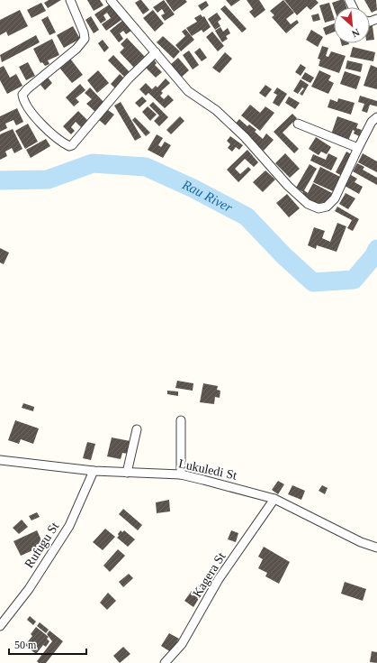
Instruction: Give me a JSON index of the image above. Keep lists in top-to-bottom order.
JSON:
{
  "streets": {
    "street": ["Lukuledi St", "Rufugu St", "Kagera St"]
  },
  "crossings": [
    ["Lukuledi St", "Rufugu St"],
    ["Lukuledi St", "Kagera St"]
  ],
  "water": ["Rau River"],
  "scale_bar": "50 m",
  "north": "bottom right"
}
